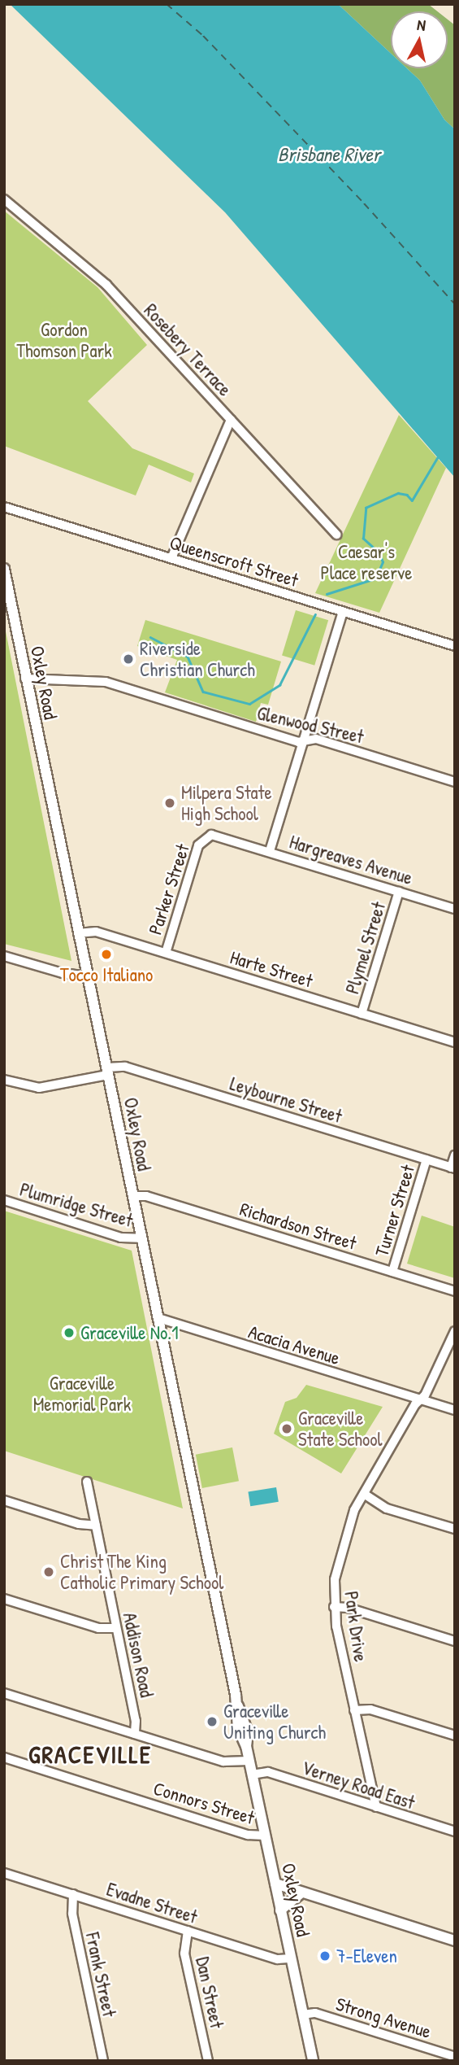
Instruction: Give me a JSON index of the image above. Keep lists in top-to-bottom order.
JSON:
{
  "streets": {
    "main road": ["Oxley Road"],
    "street": [
      "Rosebery Terrace",
      "Queenscroft Street",
      "Glenwood Street",
      "Hargreaves Avenue",
      "Parker Street",
      "Plymel Street",
      "Harte Street",
      "Leybourne Street",
      "Plumridge Street",
      "Turner Street",
      "Richardson Street",
      "Acacia Avenue",
      "Park Drive",
      "Addison Road",
      "Verney Road East",
      "Connors Street",
      "Evadne Street",
      "Frank Street",
      "Dan Street",
      "Strong Avenue"
    ]
  },
  "crossings": [
    ["Oxley Road", "Glenwood Street"],
    ["Oxley Road", "Harte Street"],
    ["Oxley Road", "Leybourne Street"],
    ["Oxley Road", "Plumridge Street"],
    ["Oxley Road", "Richardson Street"],
    ["Oxley Road", "Acacia Avenue"],
    ["Oxley Road", "Verney Road East"],
    ["Oxley Road", "Connors Street"],
    ["Oxley Road", "Evadne Street"],
    ["Oxley Road", "Strong Avenue"],
    ["Hargreaves Avenue", "Parker Street"],
    ["Hargreaves Avenue", "Plymel Street"],
    ["Parker Street", "Harte Street"],
    ["Plymel Street", "Harte Street"],
    ["Leybourne Street", "Turner Street"],
    ["Turner Street", "Richardson Street"],
    ["Acacia Avenue", "Park Drive"],
    ["Park Drive", "Verney Road East"],
    ["Evadne Street", "Frank Street"],
    ["Evadne Street", "Dan Street"]
  ],
  "districts": ["GRACEVILLE"],
  "water": ["Brisbane River"],
  "parks": ["Gordon Thomson Park", "Caesar's Place reserve", "Graceville Memorial Park"],
  "places": [
    "Riverside Christian Church",
    "Milpera State High School",
    "Tocco Italiano",
    "Graceville No.1",
    "Graceville State School",
    "Christ The King Catholic Primary School",
    "Graceville Uniting Church",
    "7-Eleven"
  ],
  "north": "top"
}
